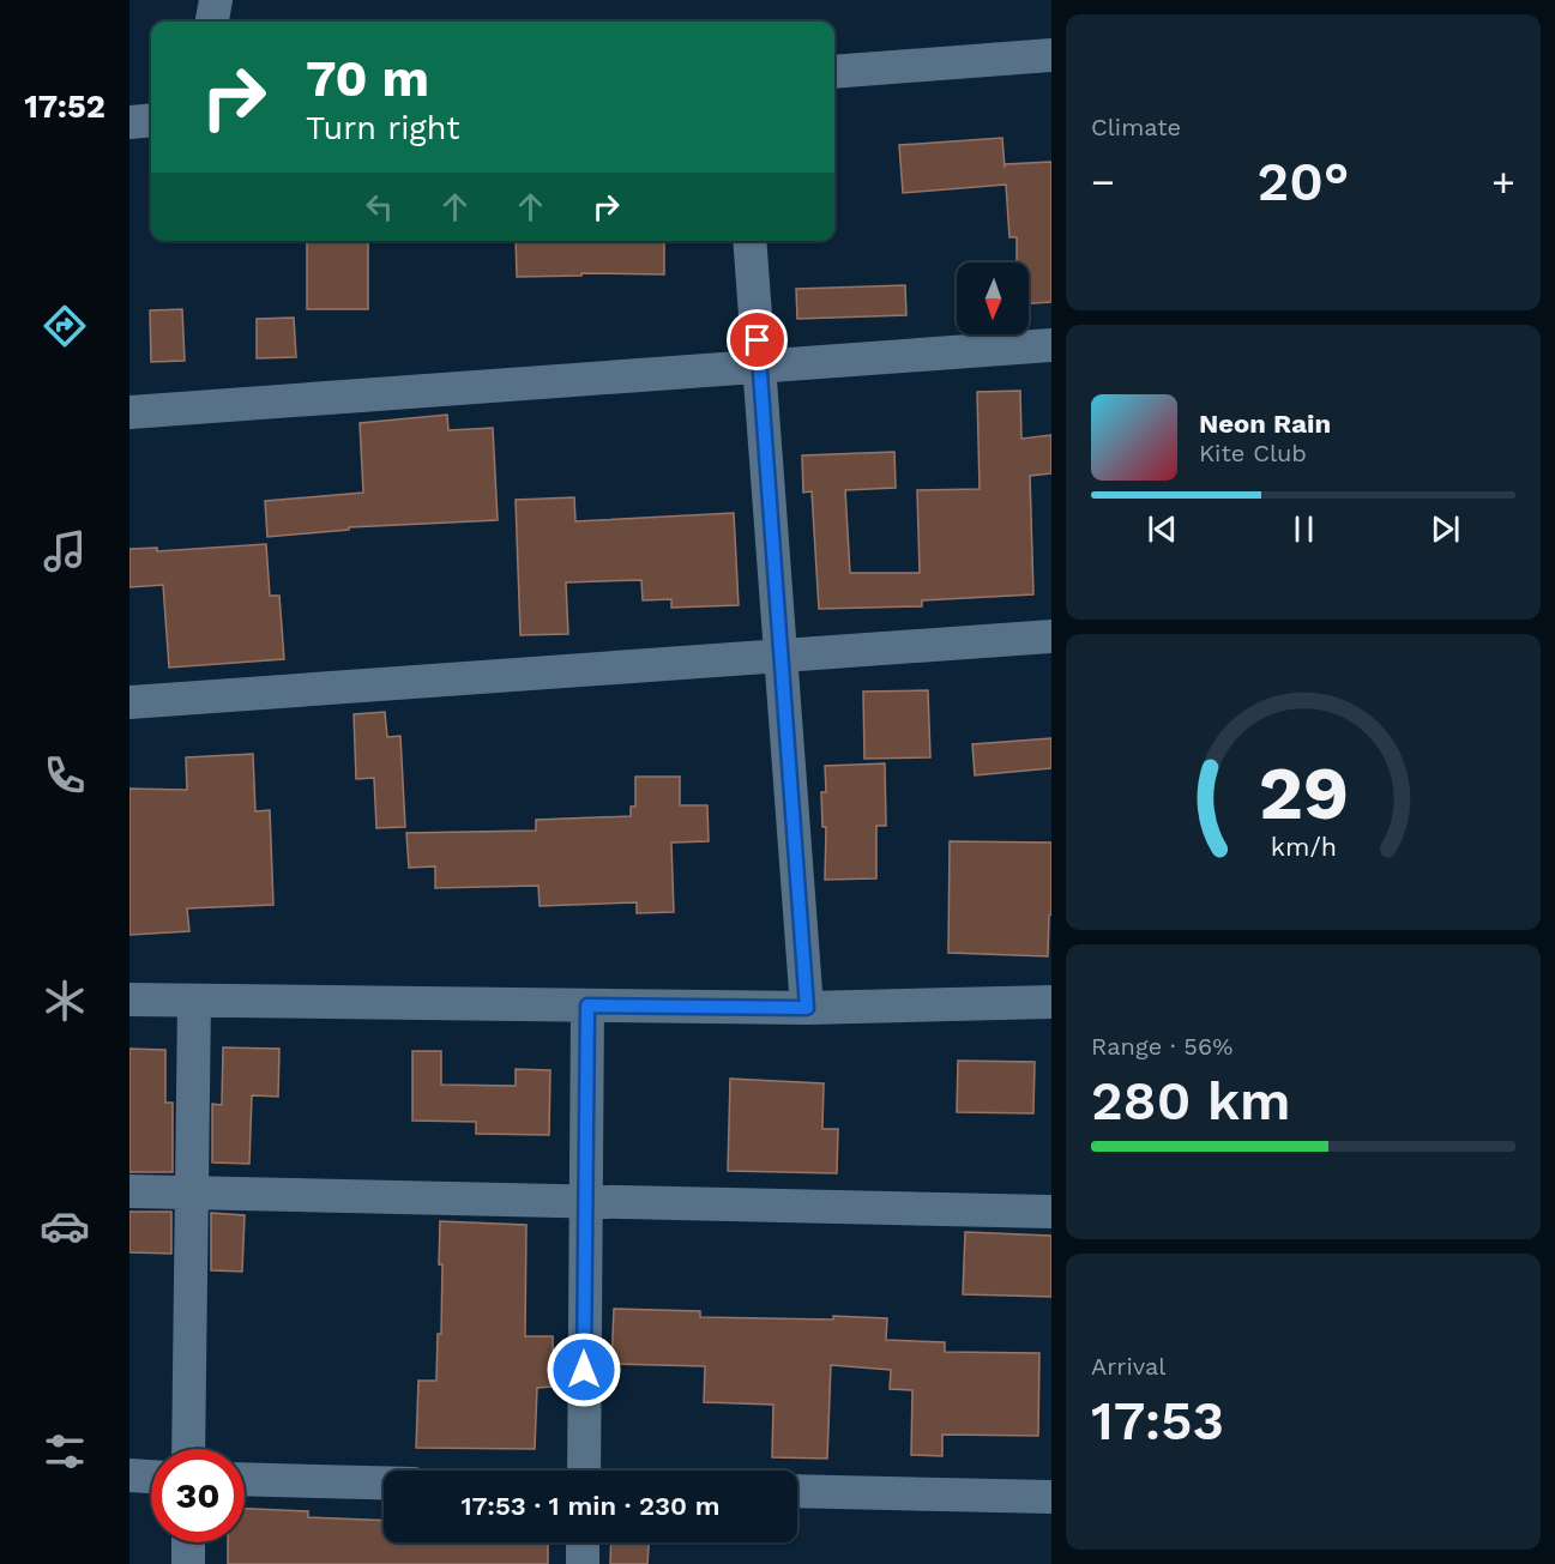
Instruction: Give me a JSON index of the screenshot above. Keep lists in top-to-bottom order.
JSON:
{
  "north": "bottom",
  "page": {
    "tabs": "17:52",
    "tile": [
      "Climate",
      ["Range · 56%", "280 km"],
      ["Arrival", "17:53"]
    ],
    "turn": ["70 m", "Turn right"],
    "heat": ["−", "20°", "+"],
    "song": ["Neon Rain", "Kite Club"],
    "limit": "30",
    "trip": "17:53 · 1 min · 230 m",
    "gauge": ["29", "km/h"]
  }
}
